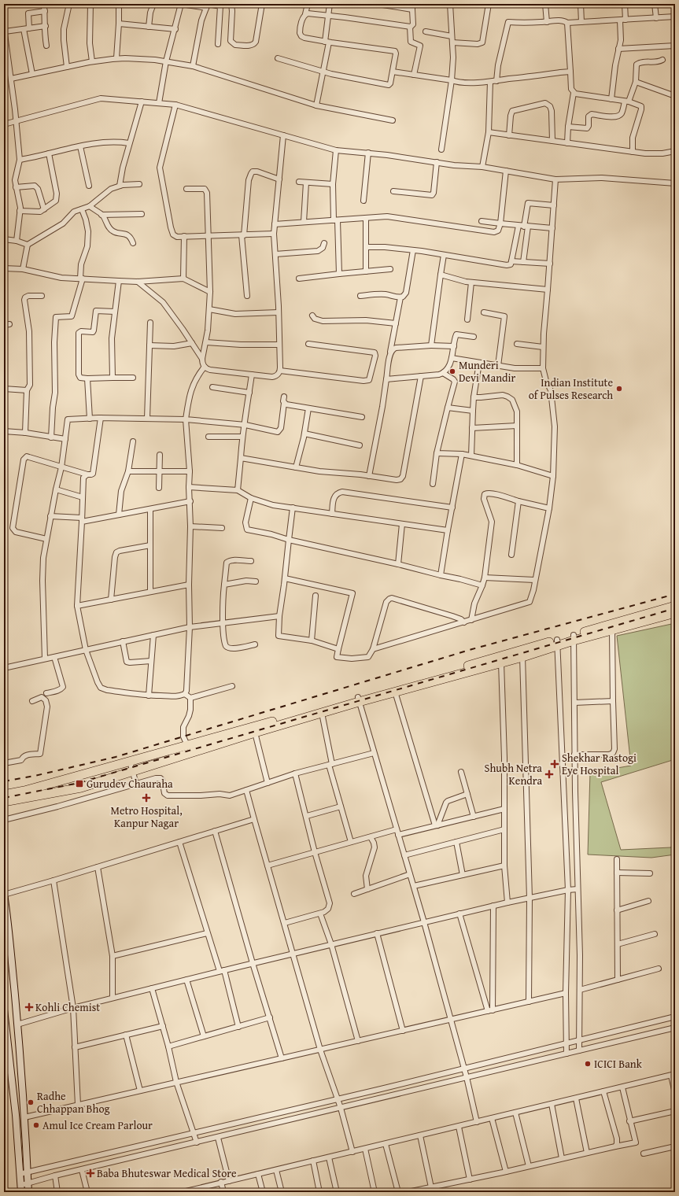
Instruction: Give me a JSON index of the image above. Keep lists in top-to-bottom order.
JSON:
{
  "places": {
    "other": [
      "Munderi Devi Mandir",
      "Indian Institute of Pulses Research",
      "ICICI Bank",
      "Radhe Chhappan Bhog",
      "Amul Ice Cream Parlour"
    ],
    "health": [
      "Shekhar Rastogi Eye Hospital",
      "Shubh Netra Kendra",
      "Metro Hospital, Kanpur Nagar",
      "Kohli Chemist",
      "Baba Bhuteswar Medical Store"
    ],
    "transit": ["Gurudev Chauraha"]
  }
}
